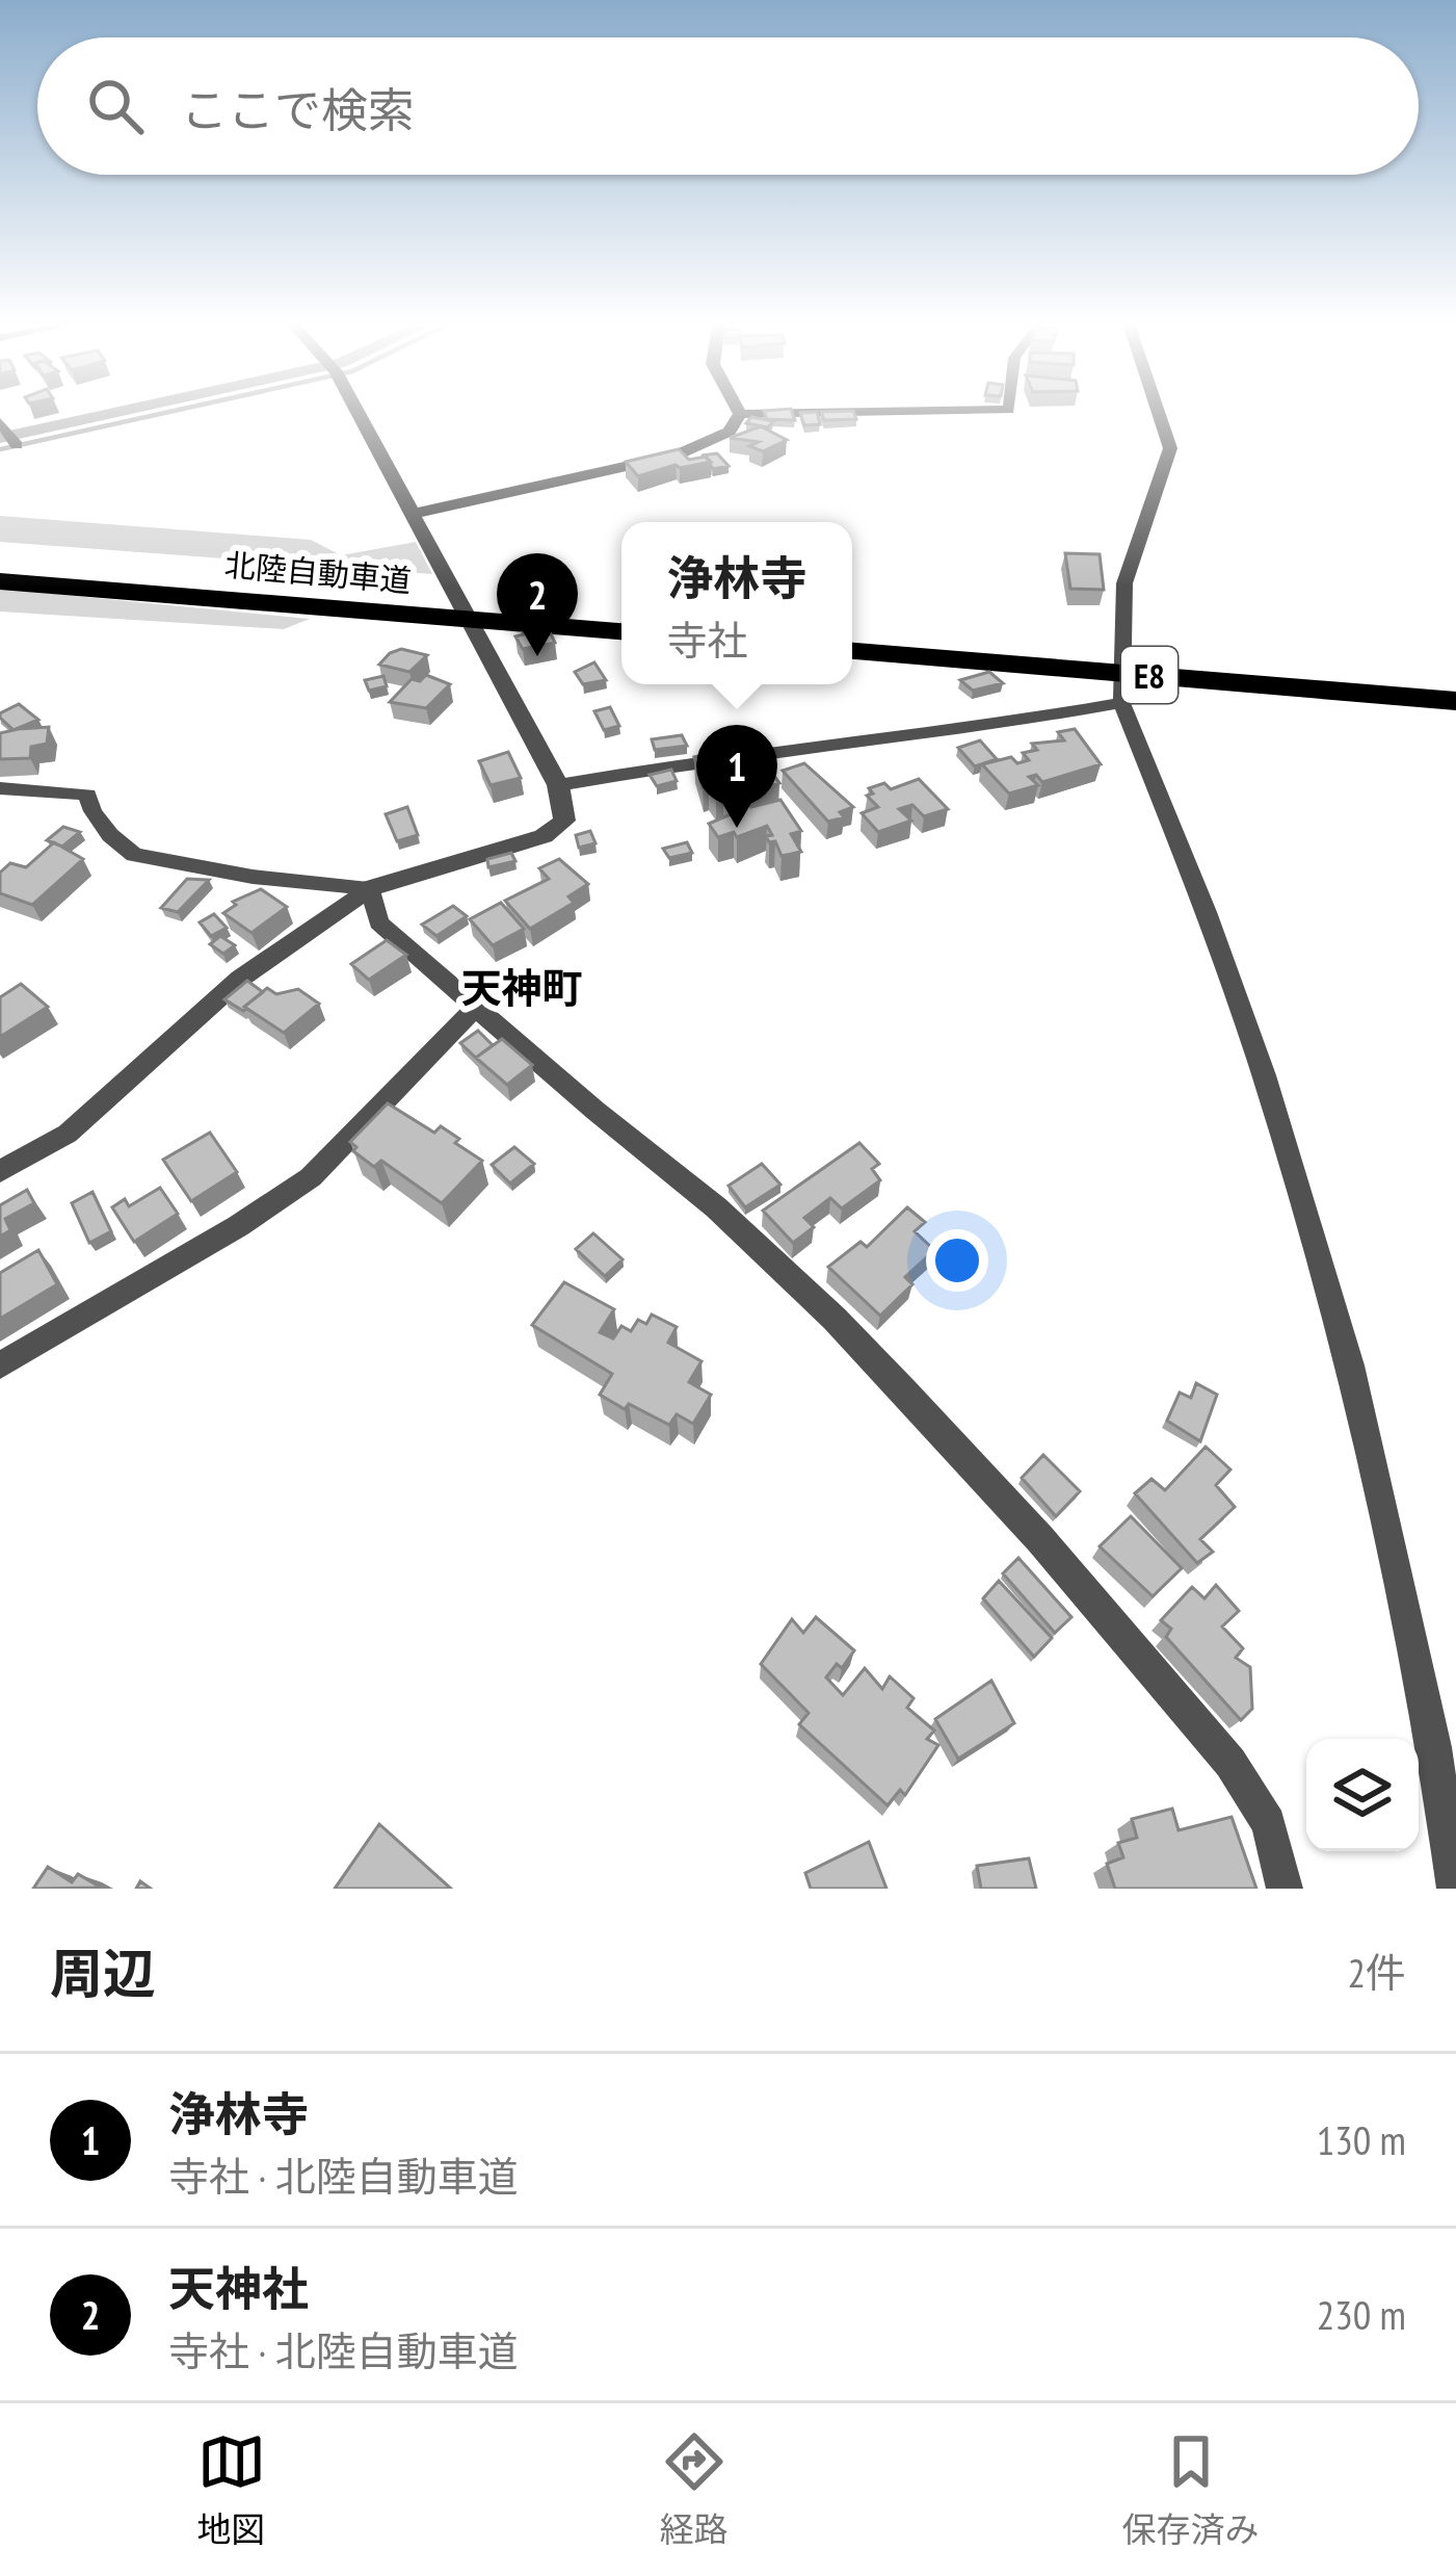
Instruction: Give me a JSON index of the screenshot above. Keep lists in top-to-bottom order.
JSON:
{
  "streets": {
    "highway": ["北陸自動車道", "E8"]
  },
  "districts": ["天神町"],
  "page": {
    "search": "ここで検索",
    "popup": ["浄林寺", "寺社"],
    "pins": ["2", "1"],
    "heading": ["周辺", "2件"],
    "list": [
      {
        "mark": "1",
        "name": "浄林寺",
        "note": "寺社 · 北陸自動車道",
        "value": "130 m"
      },
      {
        "mark": "2",
        "name": "天神社",
        "note": "寺社 · 北陸自動車道",
        "value": "230 m"
      }
    ],
    "nav": ["地図", "経路", "保存済み"]
  }
}
